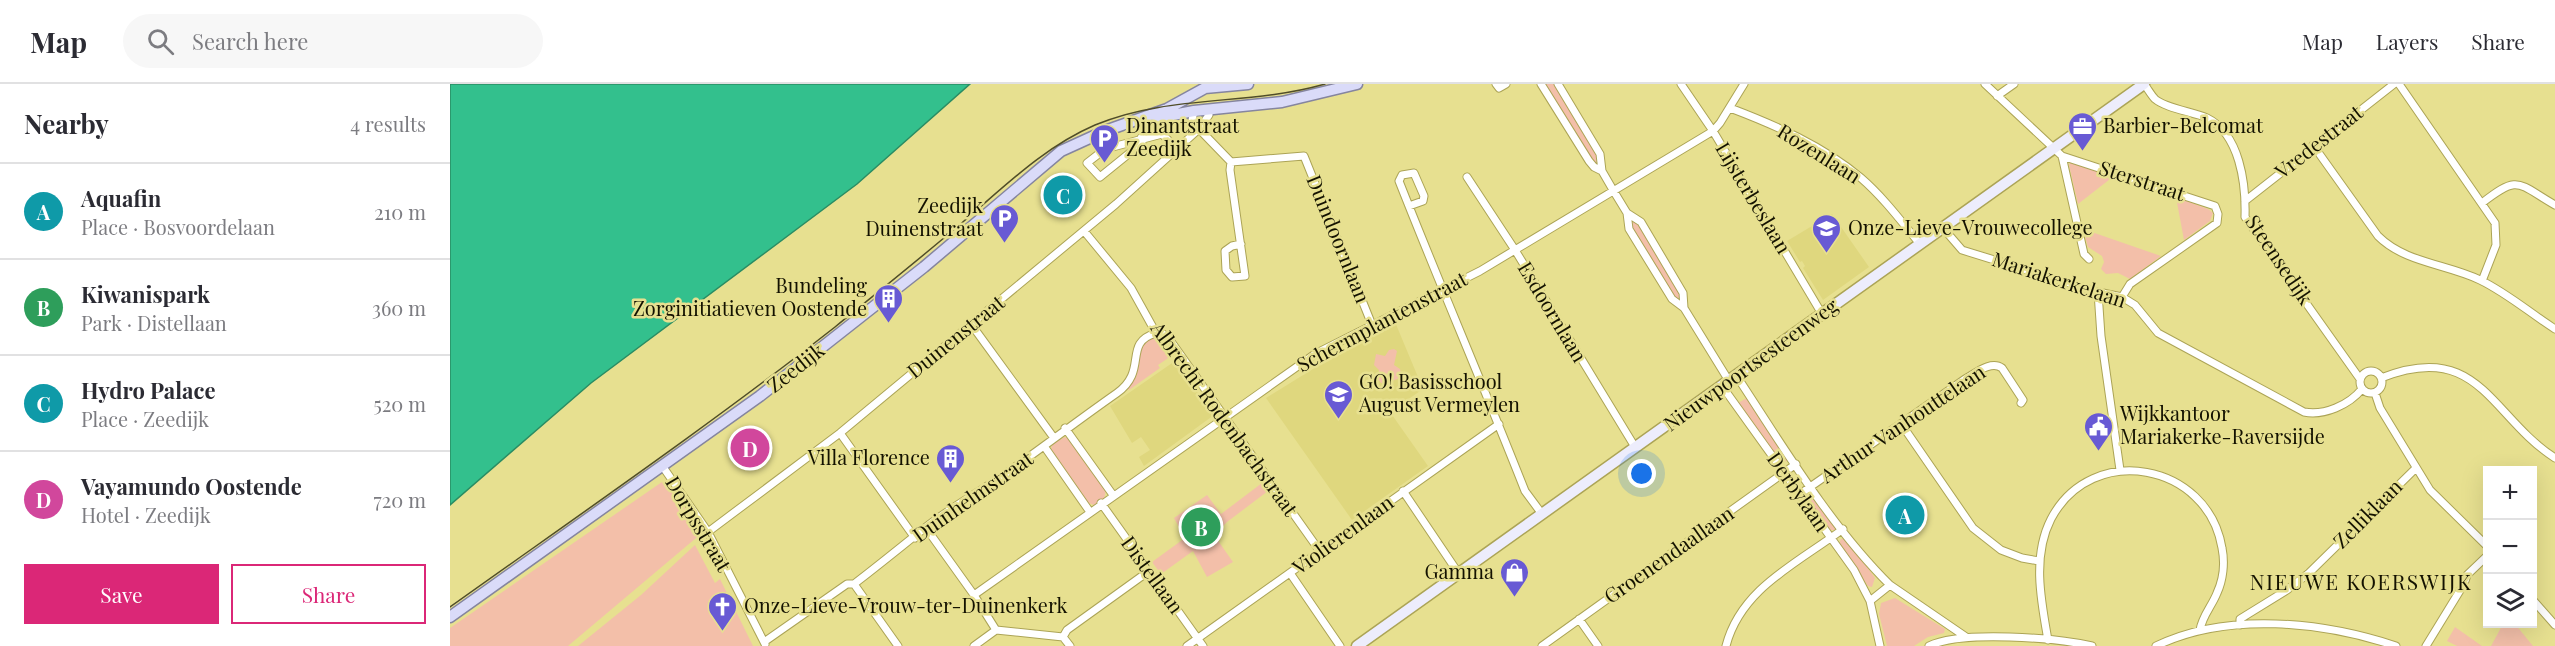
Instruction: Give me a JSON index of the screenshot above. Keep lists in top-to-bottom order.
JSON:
{
  "streets": {
    "main road": ["Nieuwpoortsesteenweg", "Zeedijk"],
    "street": [
      "Vredestraat",
      "Rozenlaan",
      "Sterstraat",
      "Lijsterbeslaan",
      "Duindoornlaan",
      "Steensedijk",
      "Mariakerkelaan",
      "Esdoornlaan",
      "Schermplantenstraat",
      "Duinenstraat",
      "Albrecht Rodenbachstraat",
      "Arthur Vanhouttelaan",
      "Derbylaan",
      "Duinhelmstraat",
      "Zelliklaan",
      "Dorpsstraat",
      "Violierenlaan",
      "Groenendaallaan",
      "Distellaan"
    ]
  },
  "crossings": [
    ["Vredestraat", "Steensedijk"],
    ["Rozenlaan", "Nieuwpoortsesteenweg"],
    ["Sterstraat", "Mariakerkelaan"],
    ["Sterstraat", "Nieuwpoortsesteenweg"],
    ["Lijsterbeslaan", "Schermplantenstraat"],
    ["Lijsterbeslaan", "Nieuwpoortsesteenweg"],
    ["Duindoornlaan", "Schermplantenstraat"],
    ["Steensedijk", "Mariakerkelaan"],
    ["Steensedijk", "Nieuwpoortsesteenweg"],
    ["Mariakerkelaan", "Nieuwpoortsesteenweg"],
    ["Esdoornlaan", "Schermplantenstraat"],
    ["Esdoornlaan", "Nieuwpoortsesteenweg"],
    ["Schermplantenstraat", "Albrecht Rodenbachstraat"],
    ["Schermplantenstraat", "Distellaan"],
    ["Duinenstraat", "Zeedijk"],
    ["Duinenstraat", "Albrecht Rodenbachstraat"],
    ["Duinenstraat", "Dorpsstraat"],
    ["Nieuwpoortsesteenweg", "Derbylaan"],
    ["Zeedijk", "Dorpsstraat"],
    ["Albrecht Rodenbachstraat", "Duinhelmstraat"],
    ["Albrecht Rodenbachstraat", "Violierenlaan"],
    ["Arthur Vanhouttelaan", "Derbylaan"],
    ["Derbylaan", "Groenendaallaan"],
    ["Duinhelmstraat", "Dorpsstraat"],
    ["Violierenlaan", "Distellaan"]
  ],
  "districts": ["NIEUWE KOERSWIJK"],
  "places": {
    "office": ["Barbier-Belcomat"],
    "parking": ["Dinantstraat Zeedijk", "Zeedijk Duinenstraat"],
    "school or university": ["Onze-Lieve-Vrouwecollege", "GO! Basisschool August Vermeylen"],
    "building": ["Bundeling Zorginitiatieven Oostende", "Villa Florence"],
    "public building": ["Wijkkantoor Mariakerke-Raversijde"],
    "shop": ["Gamma"],
    "church": ["Onze-Lieve-Vrouw-ter-Duinenkerk"]
  },
  "page": {
    "header": "Map",
    "search": "Search here",
    "nav": ["Map", "Layers", "Share"],
    "heading": ["Nearby", "4 results"],
    "list": [
      {
        "mark": "A",
        "name": "Aquafin",
        "note": "Place · Bosvoordelaan",
        "value": "210 m"
      },
      {
        "mark": "B",
        "name": "Kiwanispark",
        "note": "Park · Distellaan",
        "value": "360 m"
      },
      {
        "mark": "C",
        "name": "Hydro Palace",
        "note": "Place · Zeedijk",
        "value": "520 m"
      },
      {
        "mark": "D",
        "name": "Vayamundo Oostende",
        "note": "Hotel · Zeedijk",
        "value": "720 m"
      }
    ],
    "pins": [
      "C",
      "D",
      "A",
      "B"
    ],
    "map_buttons": ["+", "−"],
    "buttons": ["Save", "Share"]
  }
}
